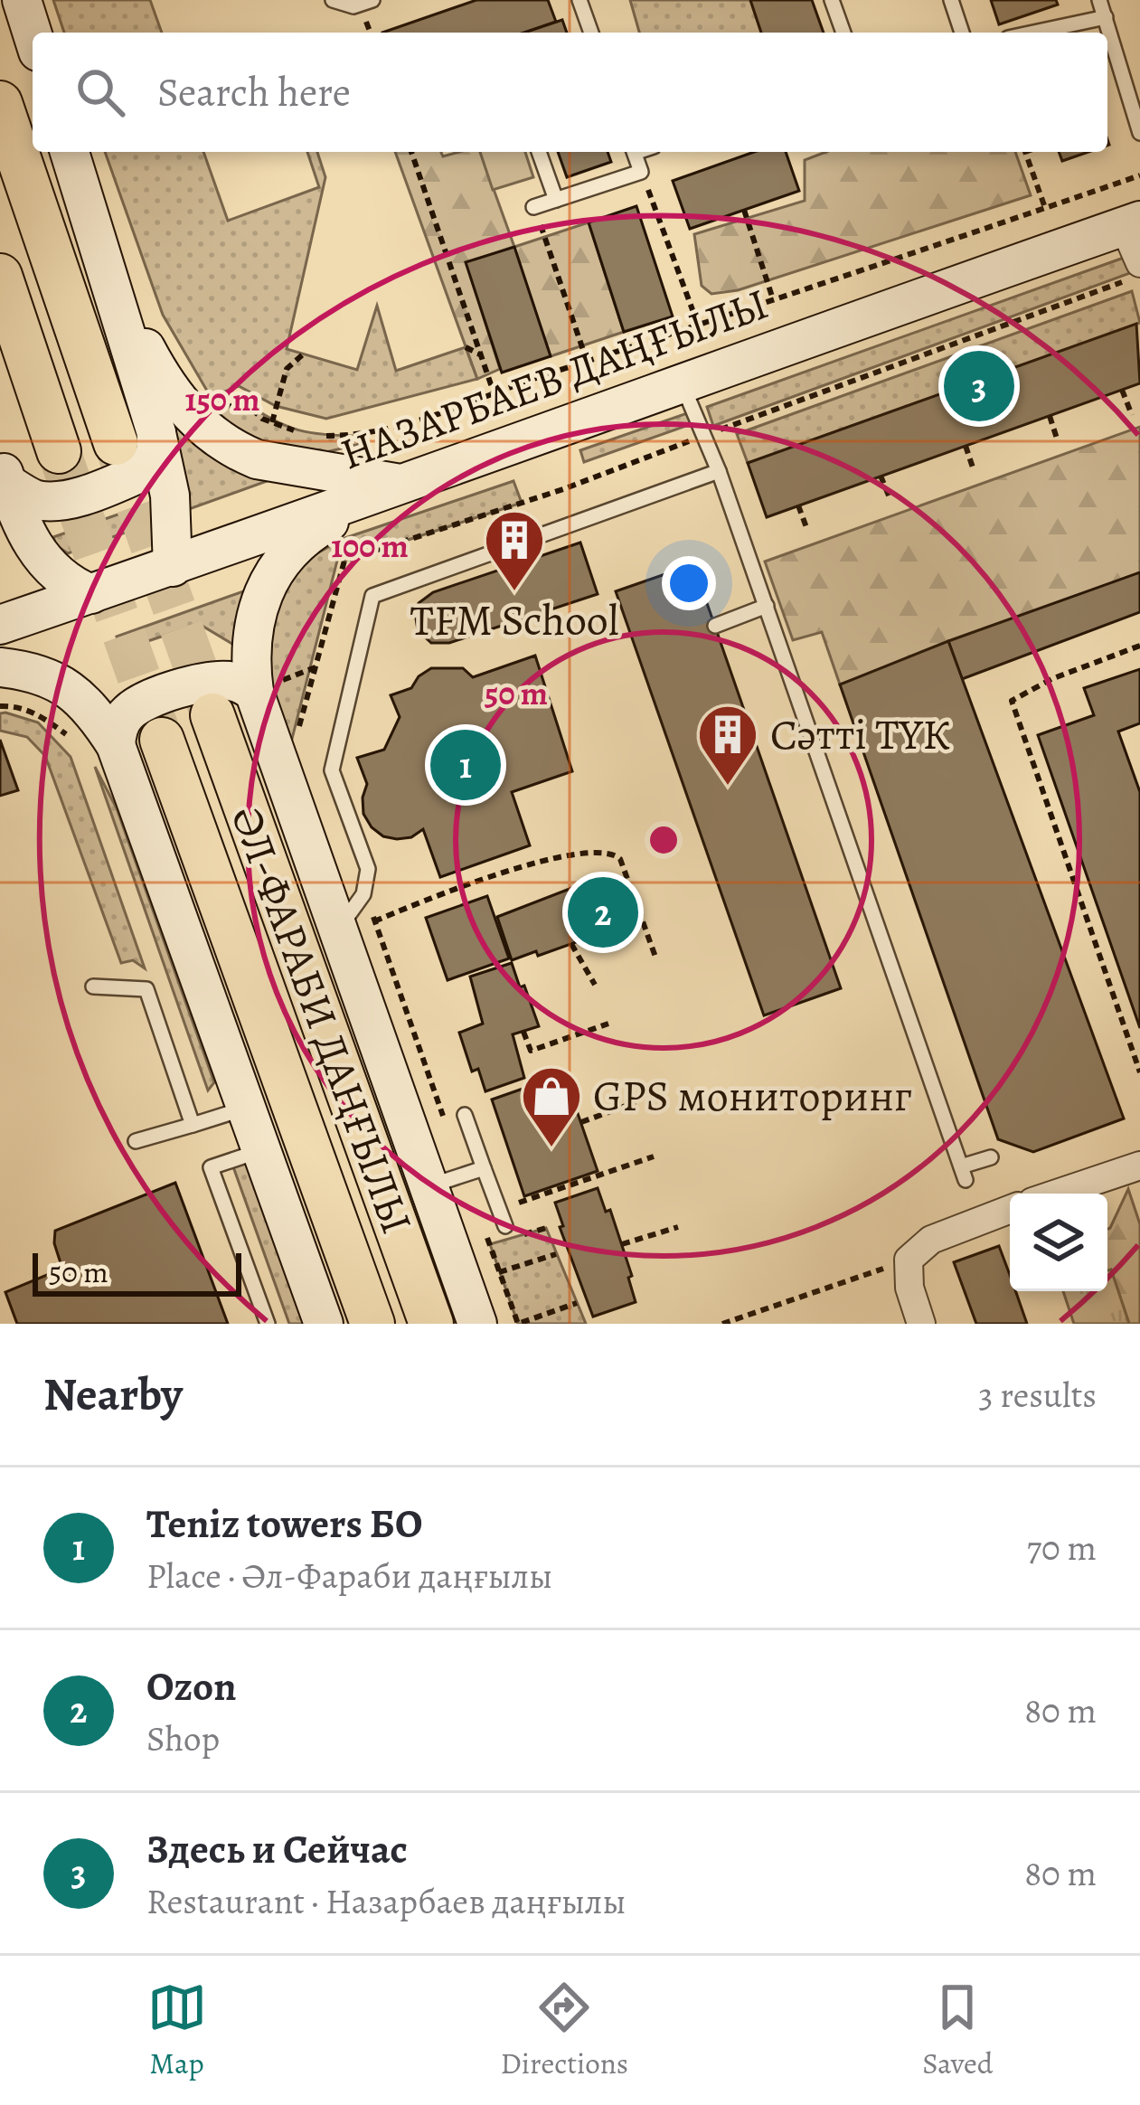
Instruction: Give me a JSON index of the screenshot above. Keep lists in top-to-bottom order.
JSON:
{
  "streets": {
    "main road": ["НАЗАРБАЕВ ДАҢҒЫЛЫ", "ӘЛ-ФАРАБИ ДАҢҒЫЛЫ"]
  },
  "places": {
    "building": ["TFM School", "Сәтті ТҮК"],
    "shop": ["GPS мониторинг"]
  },
  "scale_bar": "50 m",
  "page": {
    "search": "Search here",
    "pins": ["3", "1", "2"],
    "scale": "50 m",
    "heading": ["Nearby", "3 results"],
    "list": [
      {
        "mark": "1",
        "name": "Teniz towers БО",
        "note": "Place · Әл-Фараби даңғылы",
        "value": "70 m"
      },
      {
        "mark": "2",
        "name": "Ozon",
        "note": "Shop",
        "value": "80 m"
      },
      {
        "mark": "3",
        "name": "Здесь и Сейчас",
        "note": "Restaurant · Назарбаев даңғылы",
        "value": "80 m"
      }
    ],
    "nav": ["Map", "Directions", "Saved"]
  },
  "rings": ["150 m", "100 m", "50 m"]
}
